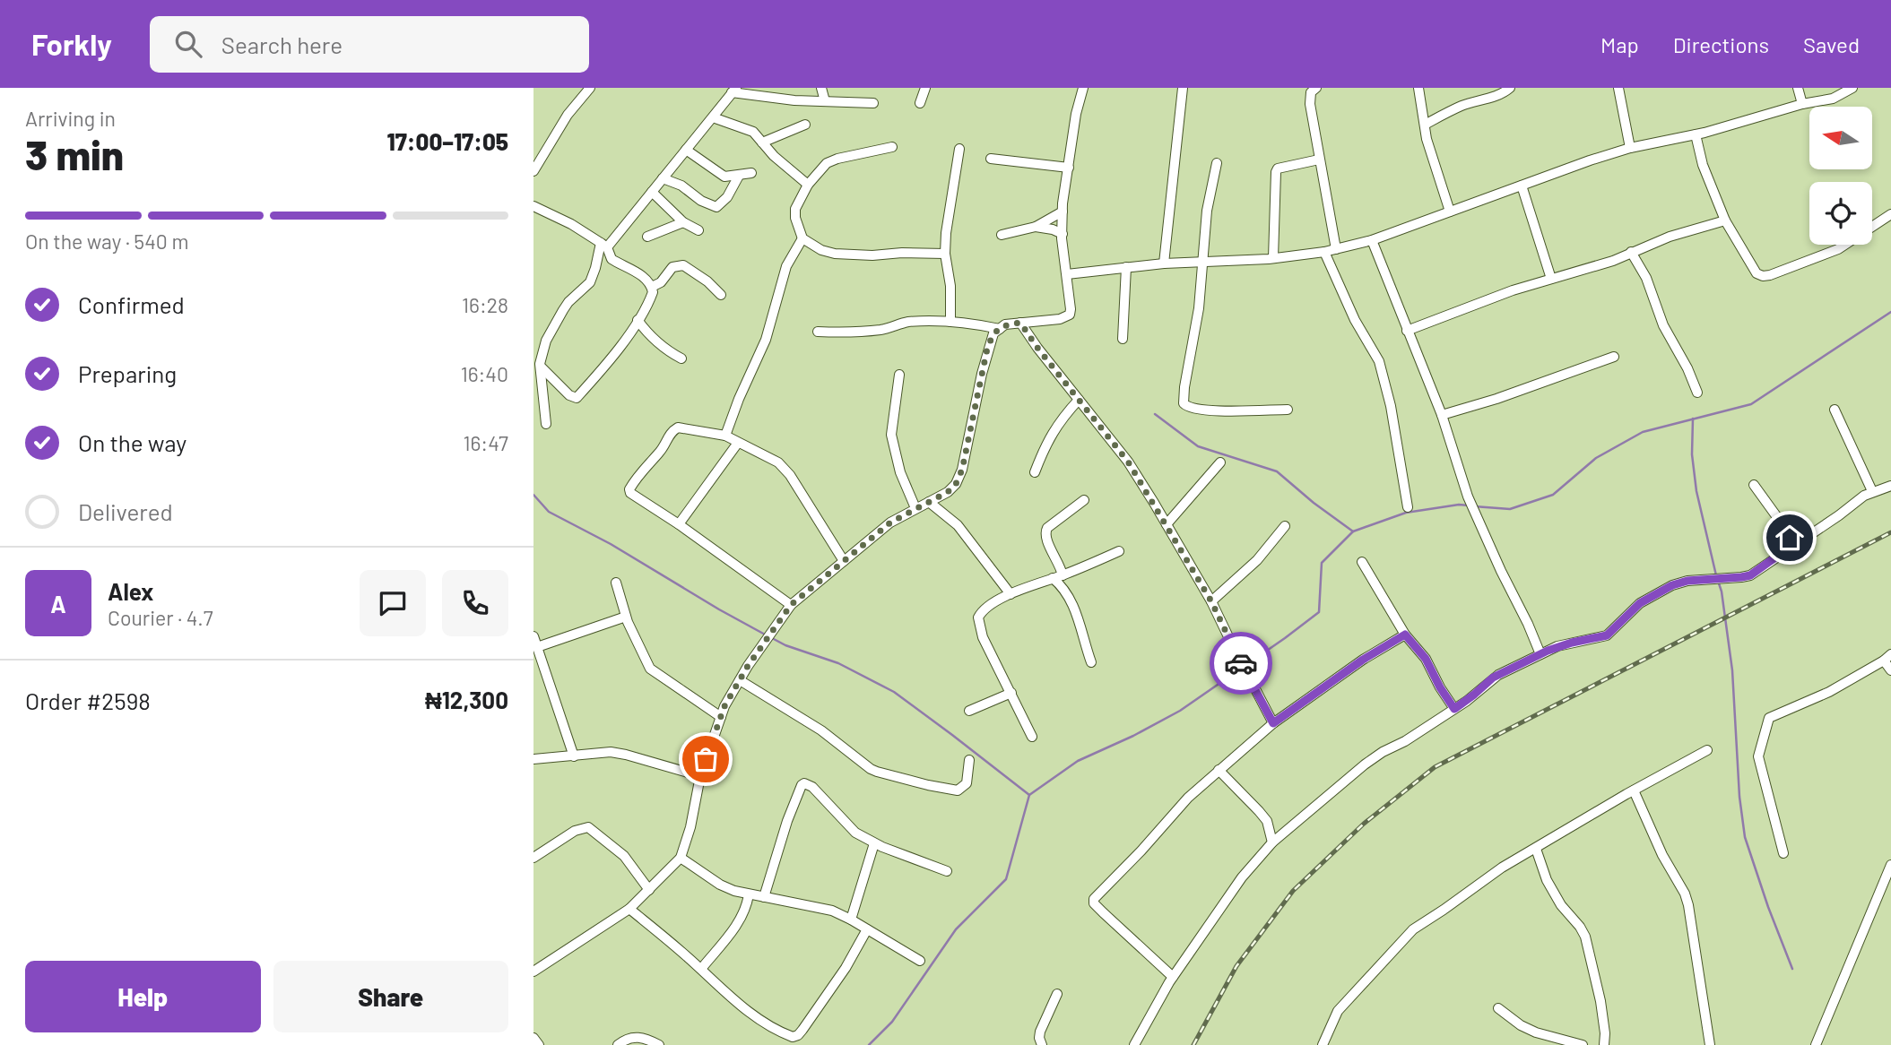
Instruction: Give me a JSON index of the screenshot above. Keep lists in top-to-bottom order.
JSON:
{
  "north": "left",
  "page": {
    "header": "Forkly",
    "search": "Search here",
    "nav": ["Map", "Directions", "Saved"],
    "heading": ["3 min", "Arriving in", "17:00–17:05"],
    "panel": [
      "Alex",
      "Courier · 4.7",
      "Order #2598",
      "₦12,300"
    ],
    "bar": "On the way · 540 m",
    "list": [
      ["Confirmed", "16:28"],
      ["Preparing", "16:40"],
      ["On the way", "16:47"],
      "Delivered"
    ],
    "round": "A",
    "buttons": ["Help", "Share"]
  }
}
